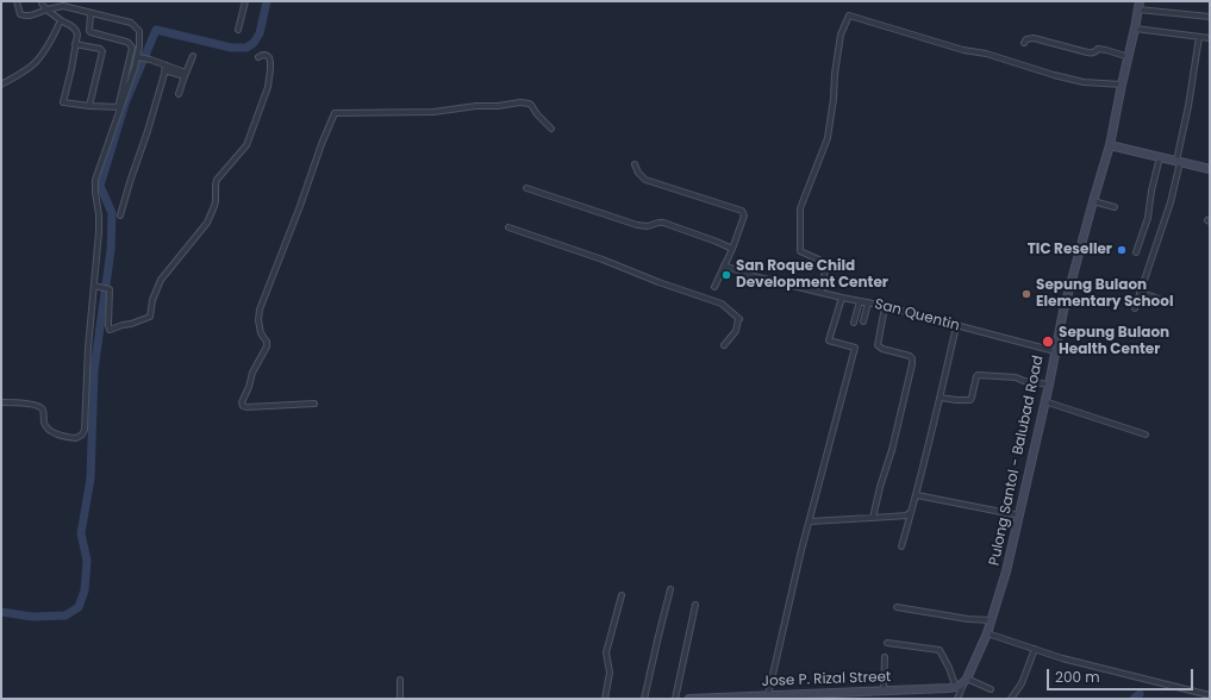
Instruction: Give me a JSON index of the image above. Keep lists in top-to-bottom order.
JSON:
{
  "streets": {
    "street": ["San Quentin", "Pulong Santol - Balubad Road", "Jose P. Rizal Street"]
  },
  "crossings": [
    ["San Quentin", "Pulong Santol - Balubad Road"],
    ["Pulong Santol - Balubad Road", "Jose P. Rizal Street"]
  ],
  "places": [
    "TIC Reseller",
    "San Roque Child Development Center",
    "Sepung Bulaon Elementary School",
    "Sepung Bulaon Health Center"
  ],
  "scale_bar": "200 m"
}
